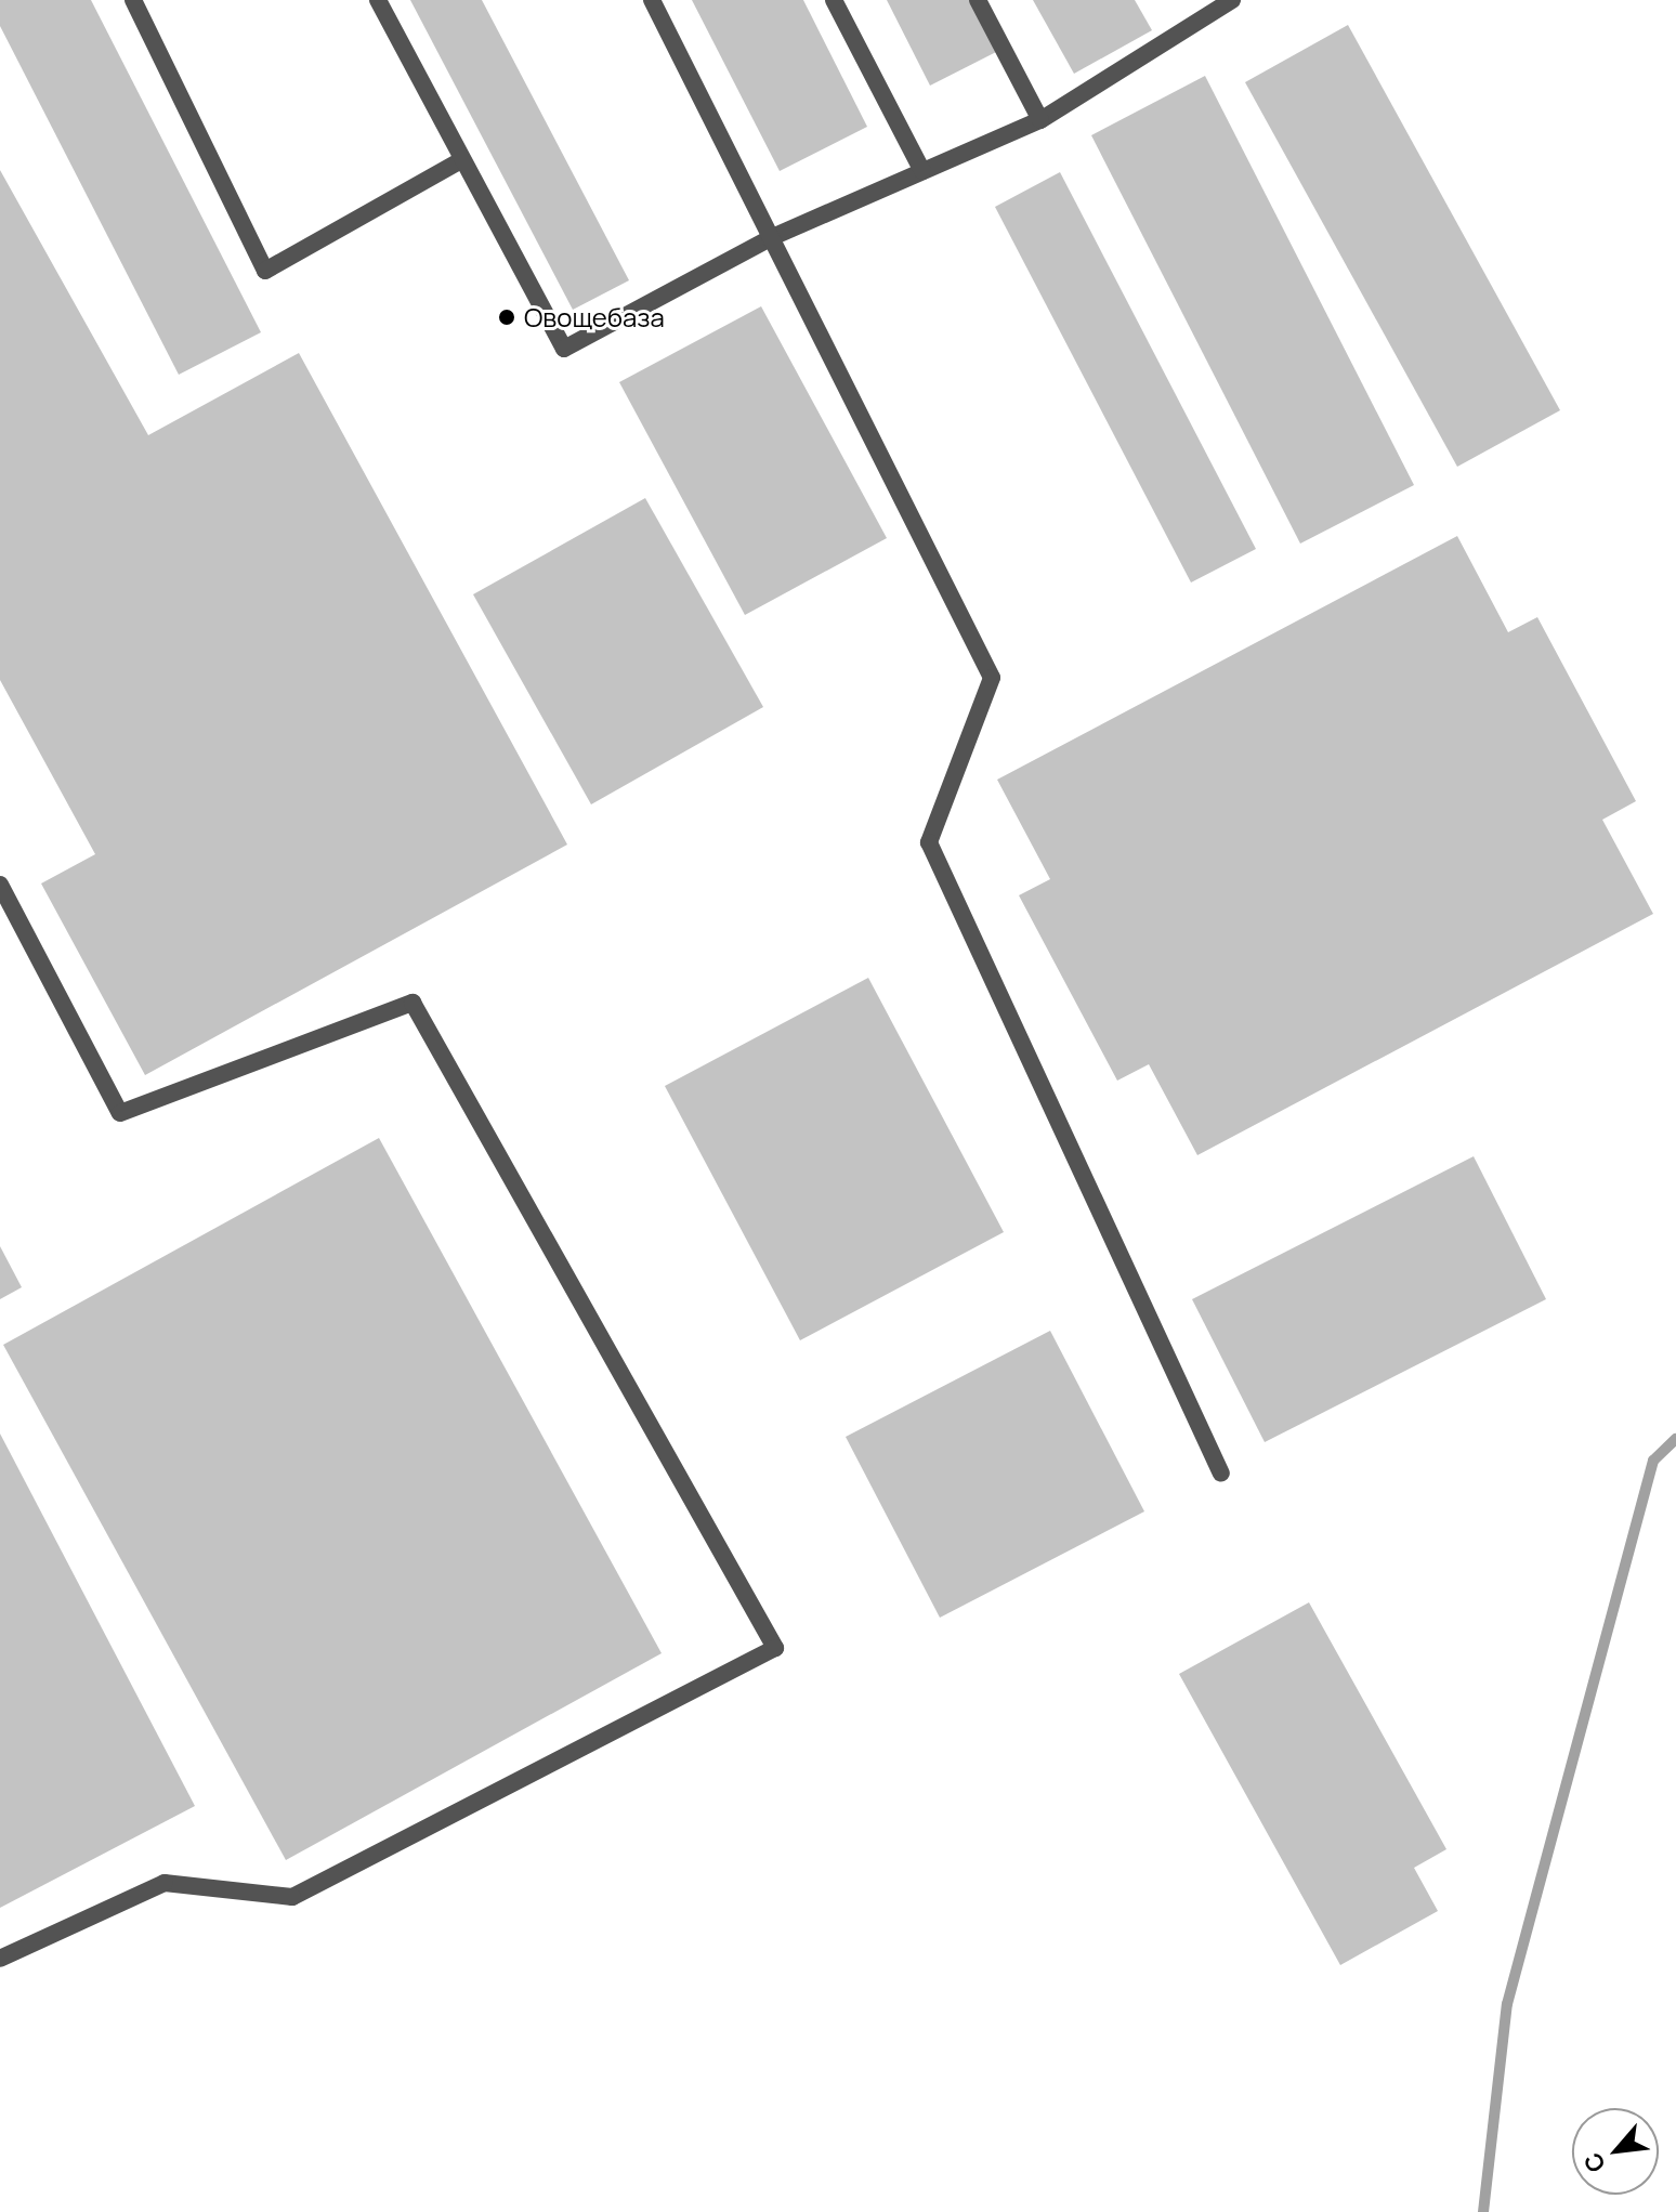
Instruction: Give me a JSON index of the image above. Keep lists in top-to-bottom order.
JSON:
{
  "places": ["Овощебаза"],
  "north": "bottom left"
}
